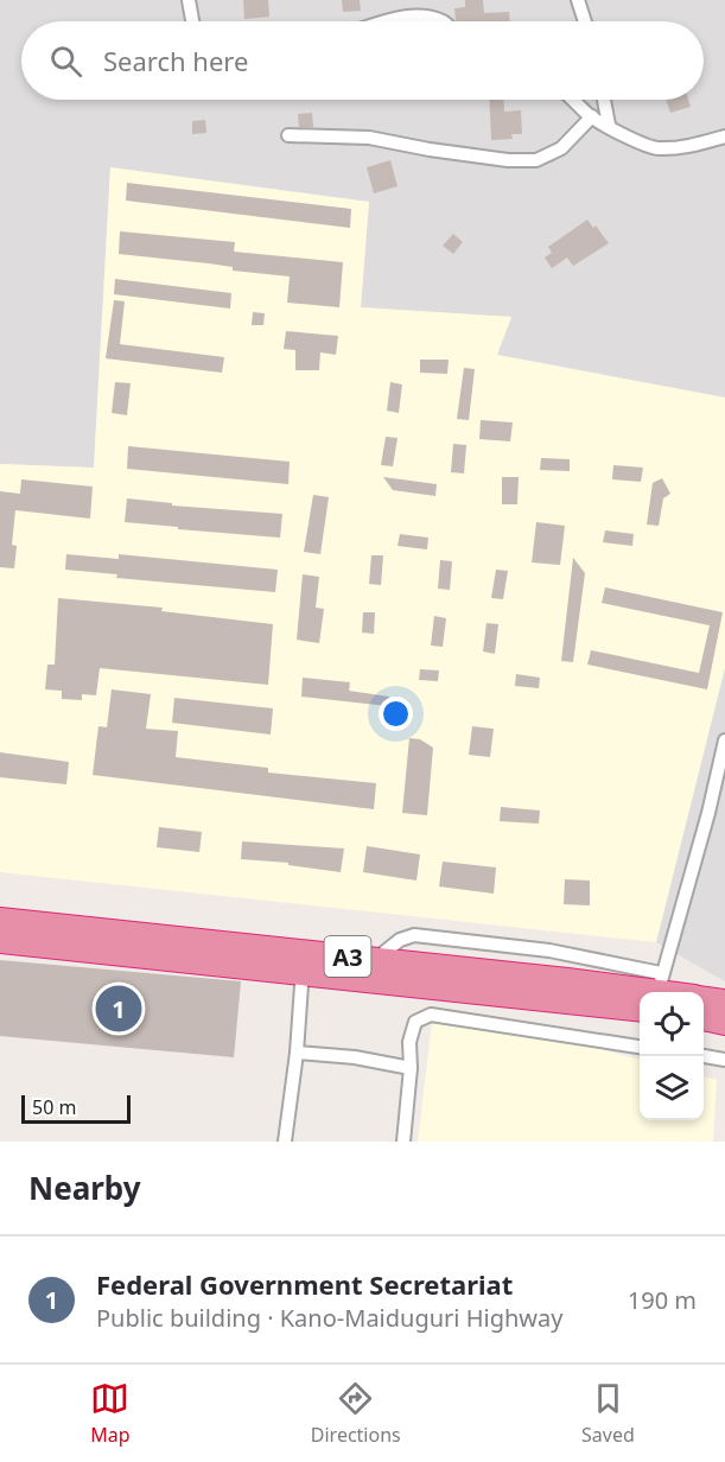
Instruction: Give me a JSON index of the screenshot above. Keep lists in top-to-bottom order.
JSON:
{
  "streets": {
    "highway": ["A3"]
  },
  "scale_bar": "50 m",
  "page": {
    "search": "Search here",
    "pins": "1",
    "scale": "50 m",
    "heading": "Nearby",
    "list": [
      {
        "mark": "1",
        "name": "Federal Government Secretariat",
        "note": "Public building · Kano-Maiduguri Highway",
        "value": "190 m"
      }
    ],
    "nav": ["Map", "Directions", "Saved"]
  }
}
